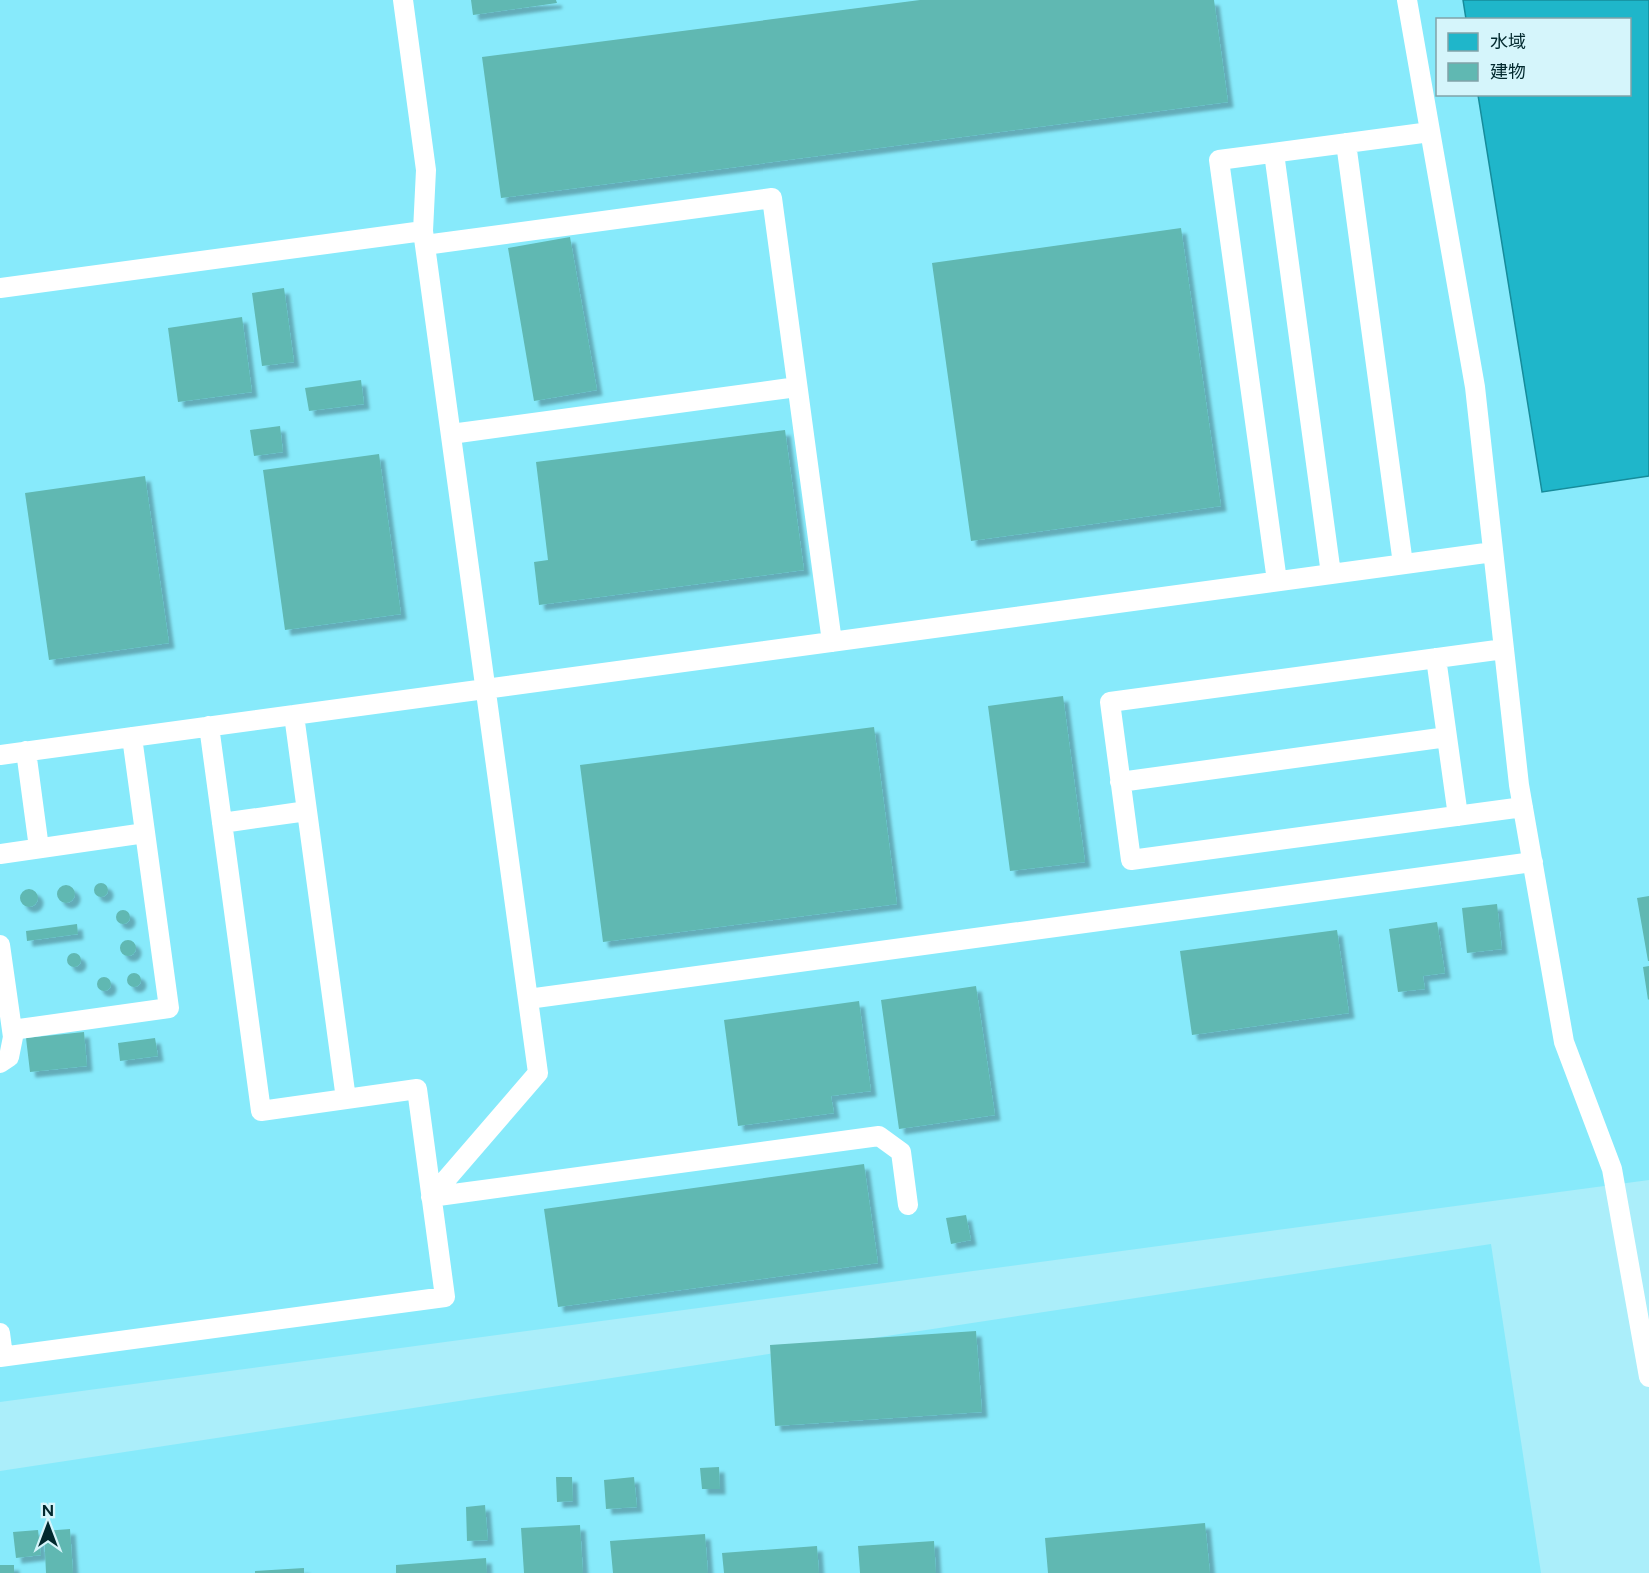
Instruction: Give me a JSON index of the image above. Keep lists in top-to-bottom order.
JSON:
{
  "legend": ["水域", "建物"],
  "north": "top"
}
